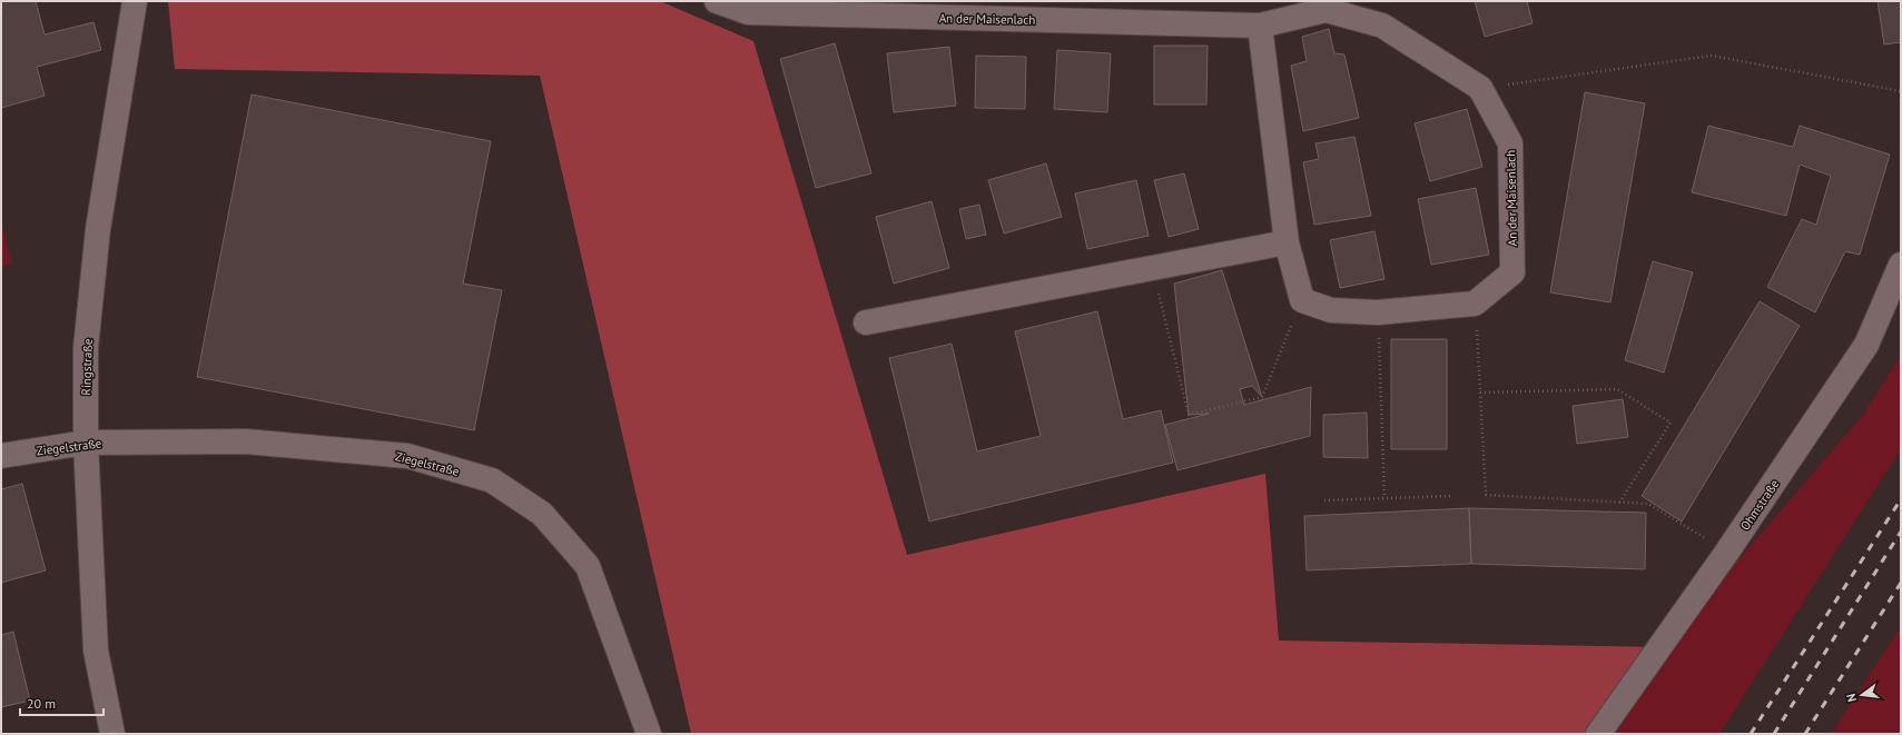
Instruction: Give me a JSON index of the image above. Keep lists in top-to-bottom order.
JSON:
{
  "streets": {
    "street": [
      "An der Maisenlach",
      "Ringstraße",
      "Ziegelstraße",
      "Ohmstraße"
    ]
  },
  "crossings": [
    ["Ringstraße", "Ziegelstraße"]
  ],
  "scale_bar": "20 m",
  "north": "left"
}
